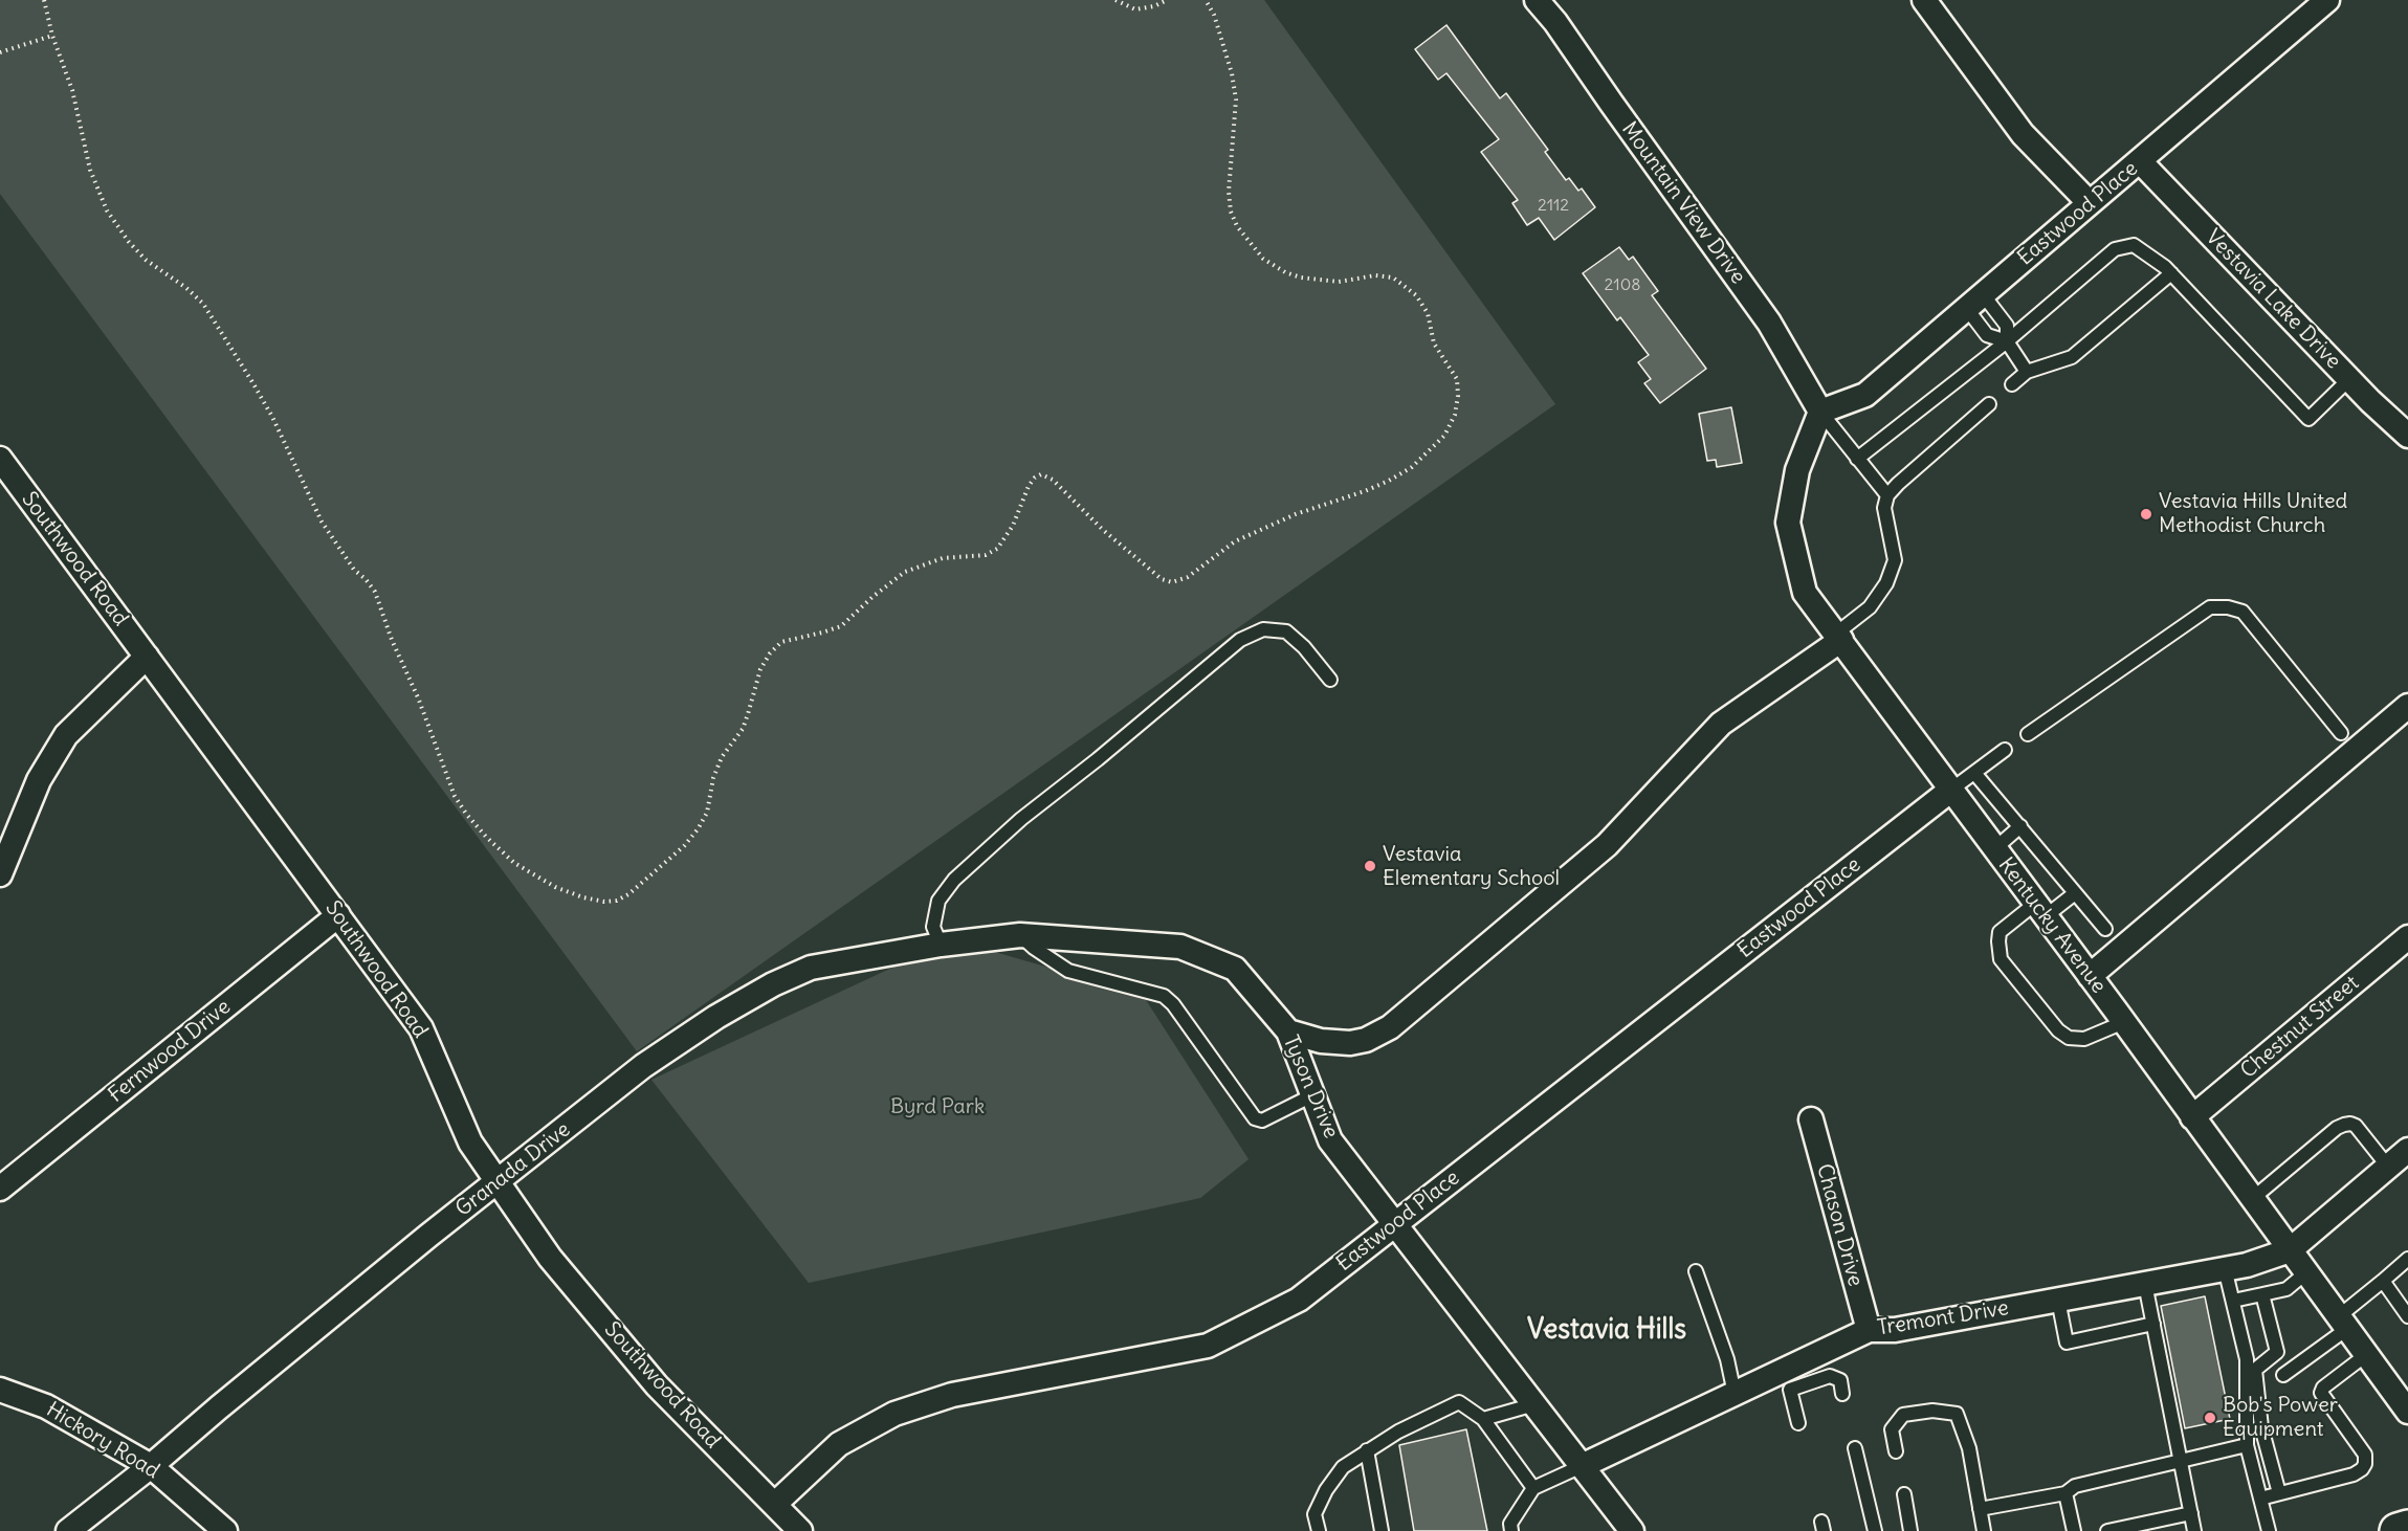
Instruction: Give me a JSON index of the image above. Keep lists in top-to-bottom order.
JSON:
{
  "streets": {
    "street": [
      "Mountain View Drive",
      "Eastwood Place",
      "Vestavia Lake Drive",
      "Southwood Road",
      "Kentucky Avenue",
      "Chestnut Street",
      "Fernwood Drive",
      "Tyson Drive",
      "Granada Drive",
      "Chason Drive",
      "Tremont Drive",
      "Hickory Road"
    ]
  },
  "crossings": [
    ["Mountain View Drive", "Eastwood Place"],
    ["Mountain View Drive", "Kentucky Avenue"],
    ["Eastwood Place", "Vestavia Lake Drive"],
    ["Eastwood Place", "Southwood Road"],
    ["Eastwood Place", "Kentucky Avenue"],
    ["Eastwood Place", "Tyson Drive"],
    ["Southwood Road", "Fernwood Drive"],
    ["Southwood Road", "Granada Drive"],
    ["Kentucky Avenue", "Chestnut Street"],
    ["Kentucky Avenue", "Tremont Drive"],
    ["Tyson Drive", "Granada Drive"],
    ["Tyson Drive", "Tremont Drive"],
    ["Granada Drive", "Hickory Road"],
    ["Chason Drive", "Tremont Drive"]
  ],
  "districts": ["Vestavia Hills"],
  "parks": ["Byrd Park"],
  "places": ["Vestavia Hills United Methodist Church", "Vestavia Elementary School", "Bob's Power Equipment"],
  "house_numbers": ["2112", "2108"]
}
